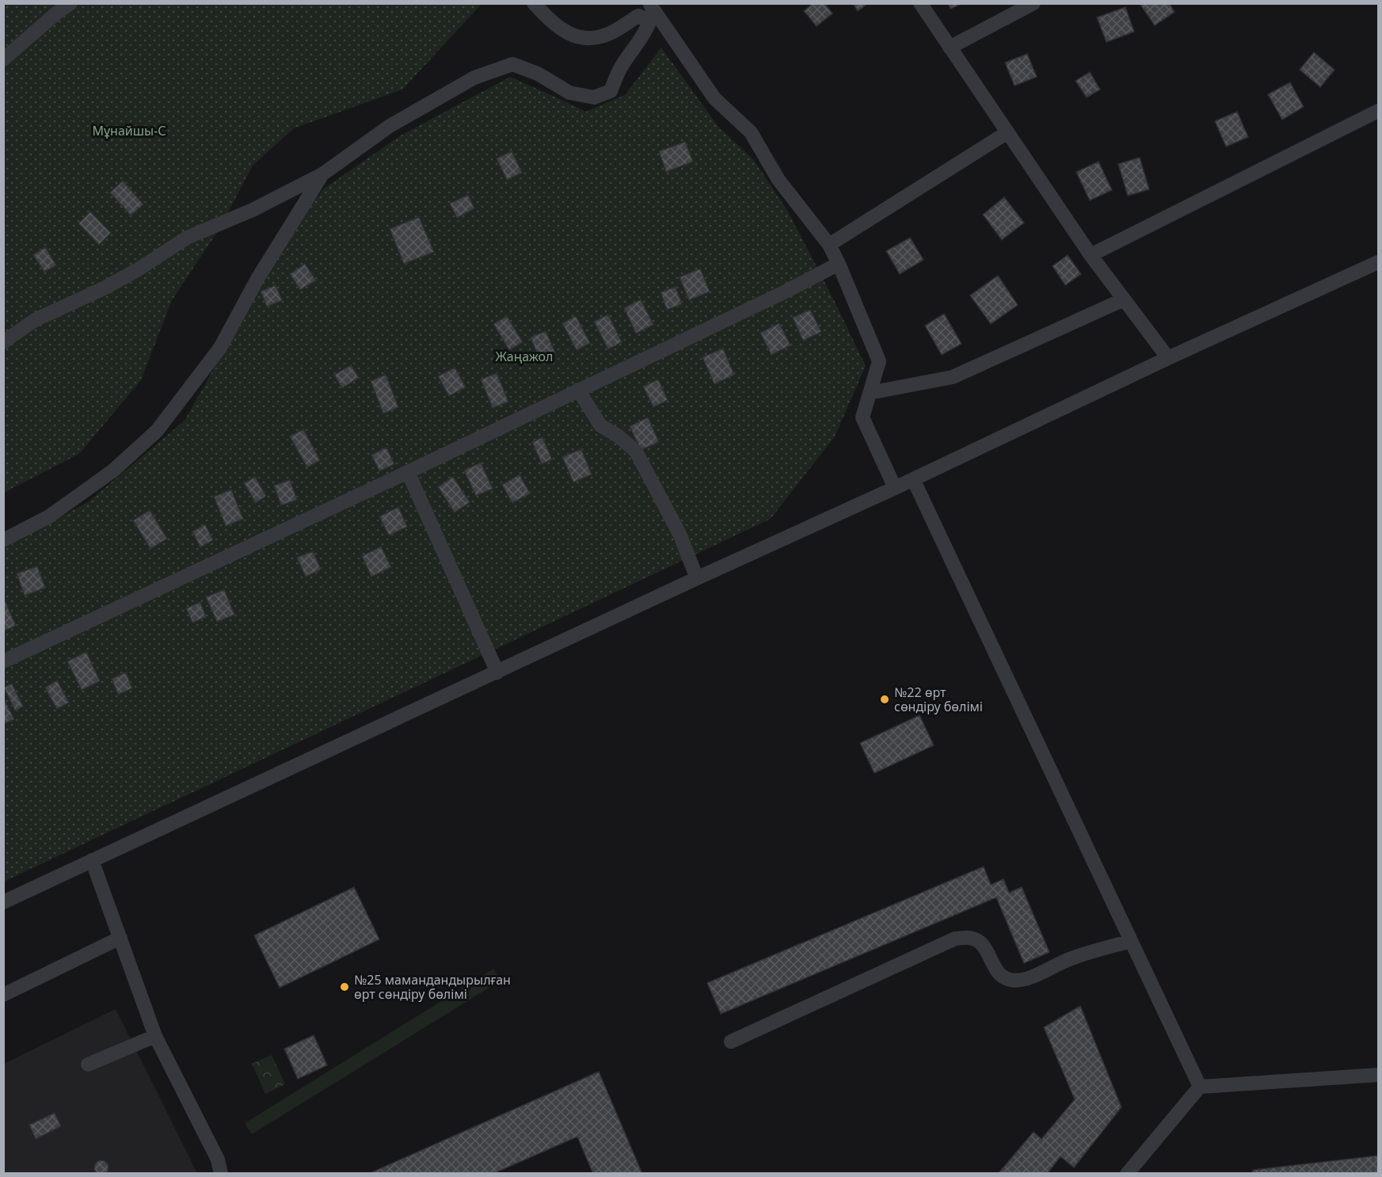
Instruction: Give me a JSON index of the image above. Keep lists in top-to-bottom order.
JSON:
{
  "parks": ["Мұнайшы-С", "Жаңажол"],
  "places": ["№22 өрт сөндіру бөлімі", "№25 мамандандырылған өрт сөндіру бөлімі"]
}
